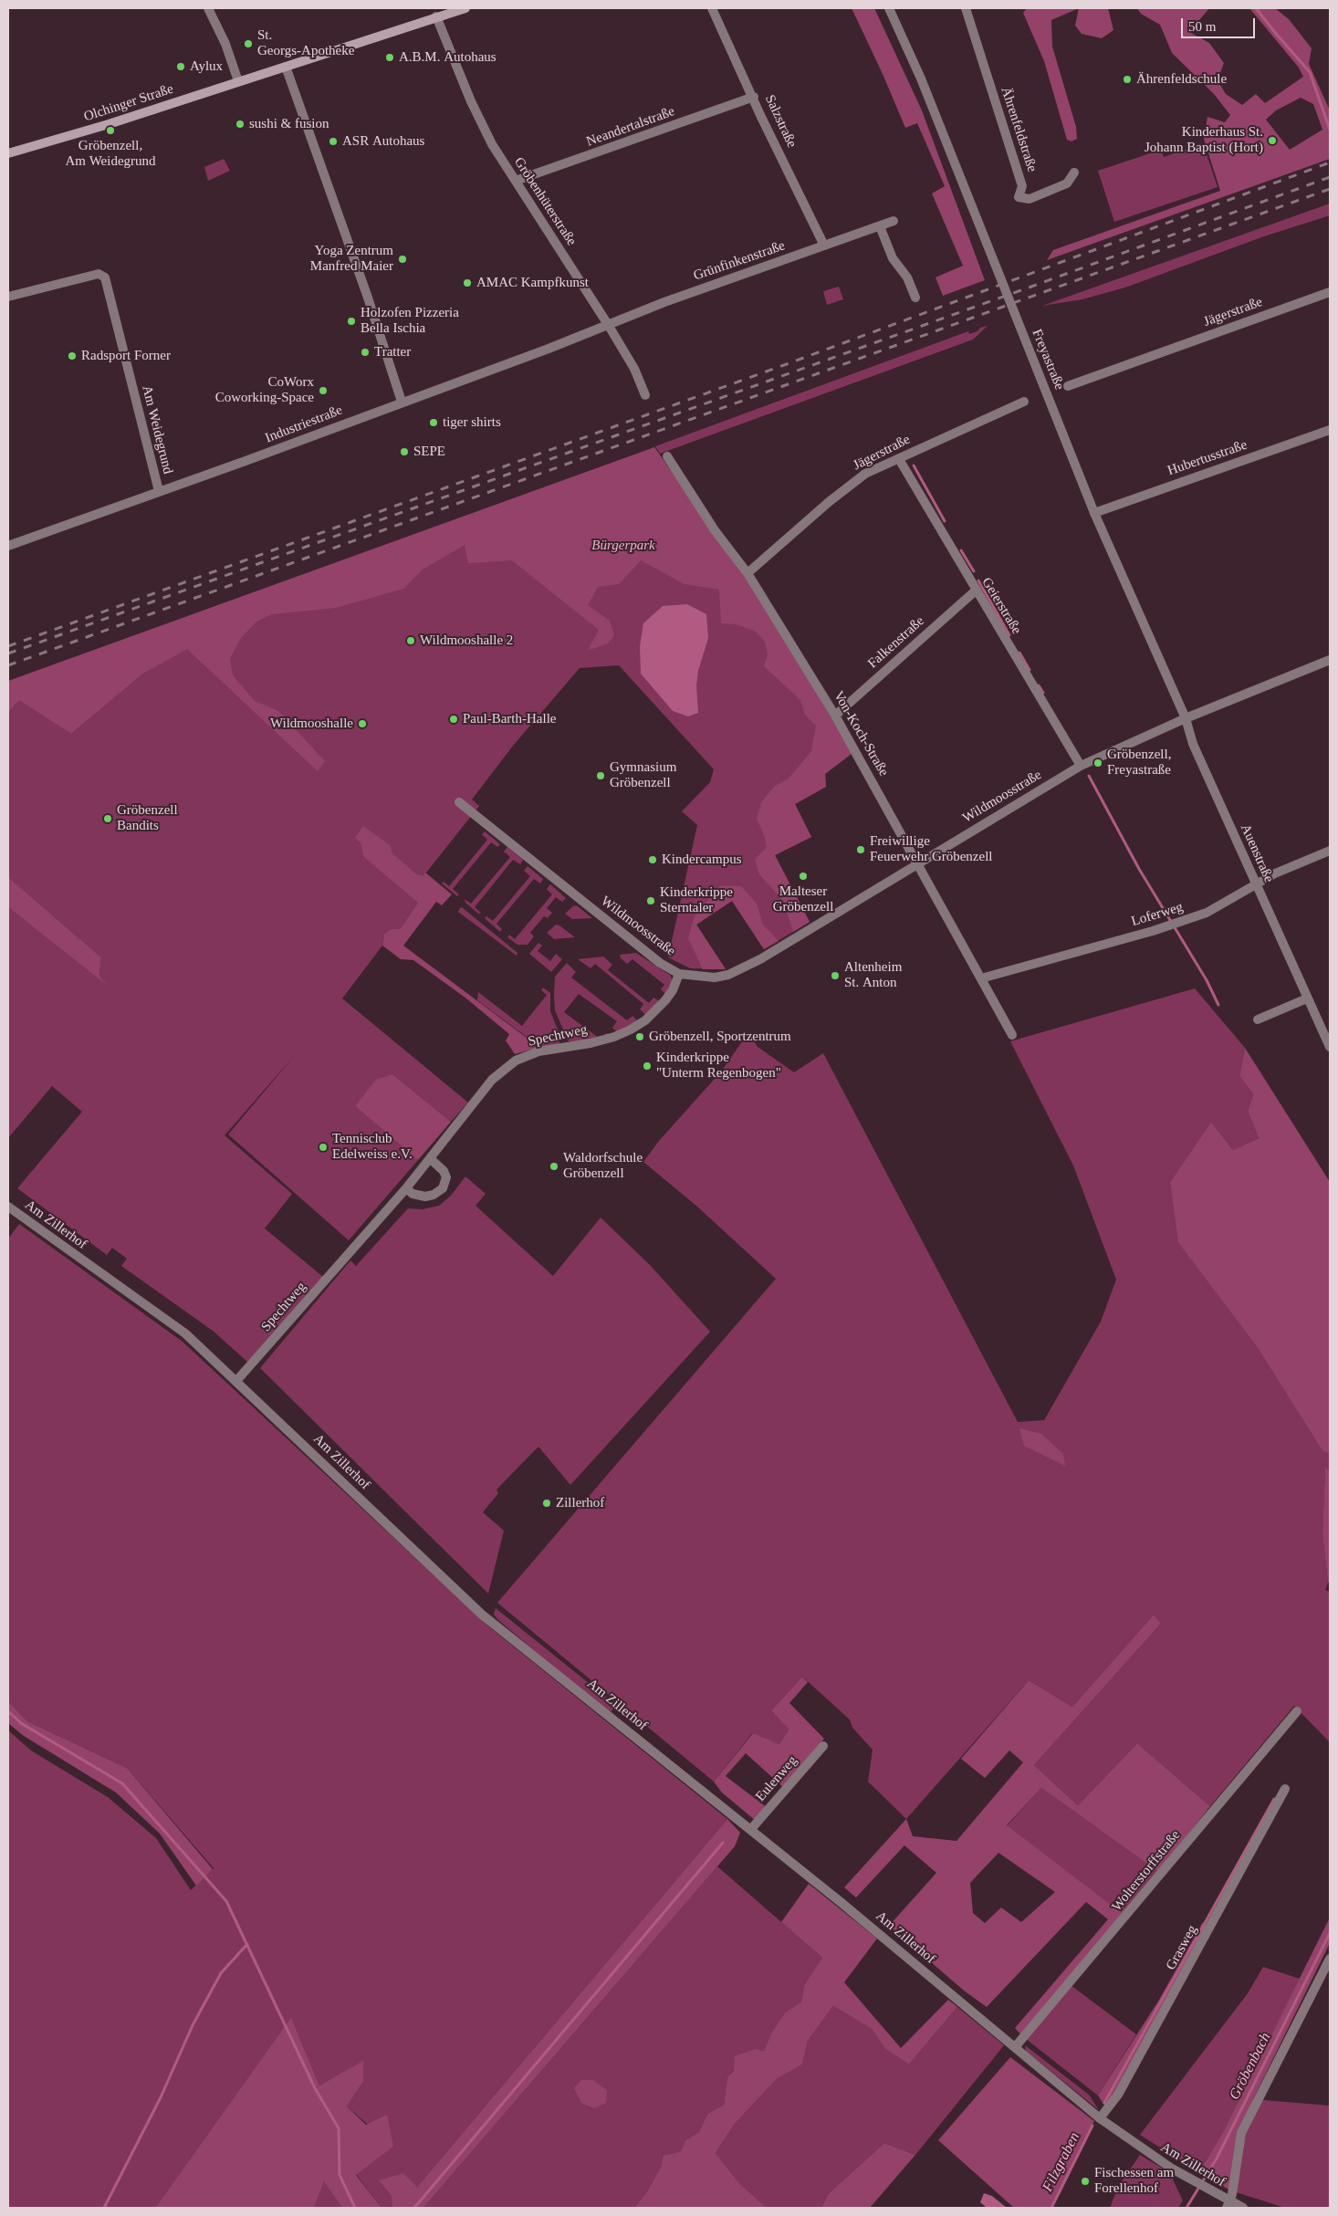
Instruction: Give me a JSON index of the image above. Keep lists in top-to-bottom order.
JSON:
{
  "streets": {
    "main road": ["Olchinger Straße"],
    "street": [
      "Salzstraße",
      "Neandertalstraße",
      "Ährenfeldstraße",
      "Gröbenhüterstraße",
      "Grünfinkenstraße",
      "Jägerstraße",
      "Freyastraße",
      "Industriestraße",
      "Am Weidegrund",
      "Hubertusstraße",
      "Geierstraße",
      "Falkenstraße",
      "Von-Koch-Straße",
      "Wildmoosstraße",
      "Auenstraße",
      "Loferweg",
      "Spechtweg",
      "Am Zillerhof",
      "Eulenweg",
      "Wolterstorffstraße",
      "Grasweg"
    ]
  },
  "crossings": [
    ["Olchinger Straße", "Gröbenhüterstraße"],
    ["Salzstraße", "Neandertalstraße"],
    ["Salzstraße", "Grünfinkenstraße"],
    ["Neandertalstraße", "Gröbenhüterstraße"],
    ["Gröbenhüterstraße", "Grünfinkenstraße"],
    ["Gröbenhüterstraße", "Industriestraße"],
    ["Grünfinkenstraße", "Industriestraße"],
    ["Jägerstraße", "Geierstraße"],
    ["Jägerstraße", "Von-Koch-Straße"],
    ["Freyastraße", "Hubertusstraße"],
    ["Freyastraße", "Wildmoosstraße"],
    ["Freyastraße", "Auenstraße"],
    ["Industriestraße", "Am Weidegrund"],
    ["Geierstraße", "Falkenstraße"],
    ["Geierstraße", "Wildmoosstraße"],
    ["Falkenstraße", "Von-Koch-Straße"],
    ["Von-Koch-Straße", "Wildmoosstraße"],
    ["Von-Koch-Straße", "Loferweg"],
    ["Wildmoosstraße", "Auenstraße"],
    ["Wildmoosstraße", "Spechtweg"],
    ["Auenstraße", "Loferweg"],
    ["Spechtweg", "Am Zillerhof"],
    ["Am Zillerhof", "Eulenweg"],
    ["Am Zillerhof", "Wolterstorffstraße"],
    ["Am Zillerhof", "Grasweg"]
  ],
  "water": ["Gröbenbach", "Filzgraben"],
  "parks": ["Bürgerpark"],
  "places": [
    "St. Georgs-Apotheke",
    "A.B.M. Autohaus",
    "Aylux",
    "Ährenfeldschule",
    "sushi & fusion",
    "Gröbenzell, Am Weidegrund",
    "Kinderhaus St. Johann Baptist (Hort)",
    "ASR Autohaus",
    "Yoga Zentrum Manfred Maier",
    "AMAC Kampfkunst",
    "Holzofen Pizzeria Bella Ischia",
    "Tratter",
    "Radsport Forner",
    "CoWorx Coworking-Space",
    "tiger shirts",
    "SEPE",
    "Wildmooshalle 2",
    "Paul-Barth-Halle",
    "Wildmooshalle",
    "Gröbenzell, Freyastraße",
    "Gymnasium Gröbenzell",
    "Gröbenzell Bandits",
    "Freiwillige Feuerwehr Gröbenzell",
    "Kindercampus",
    "Malteser Gröbenzell",
    "Kinderkrippe Sterntaler",
    "Altenheim St. Anton",
    "Gröbenzell, Sportzentrum",
    "Kinderkrippe \"Unterm Regenbogen\"",
    "Tennisclub Edelweiss e.V.",
    "Waldorfschule Gröbenzell",
    "Zillerhof",
    "Fischessen am Forellenhof"
  ],
  "scale_bar": "50 m"
}
